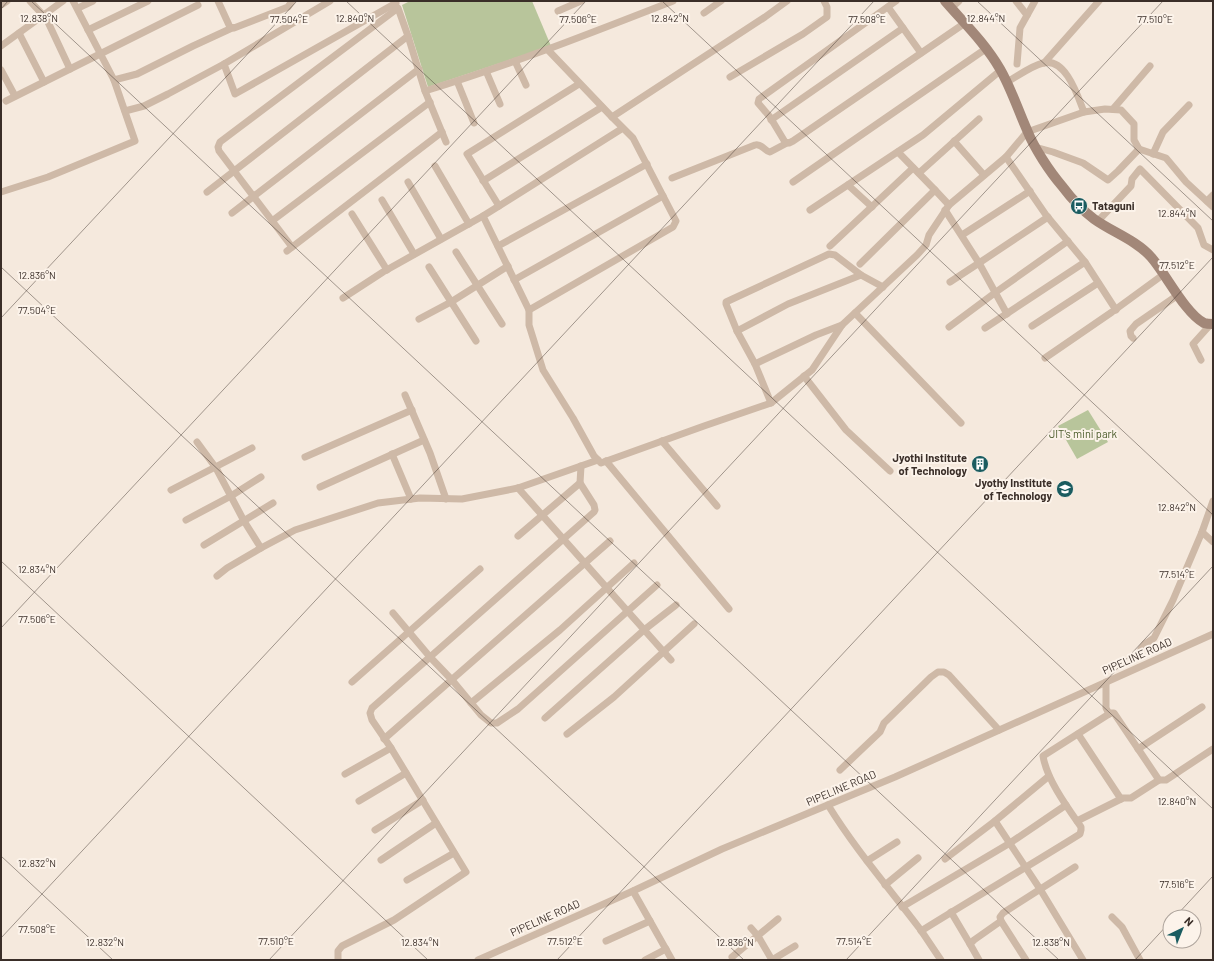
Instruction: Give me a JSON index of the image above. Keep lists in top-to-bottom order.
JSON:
{
  "streets": {
    "street": ["PIPELINE ROAD"]
  },
  "parks": ["JIT's mini park"],
  "places": {
    "bus stop": ["Tataguni"],
    "building": ["Jyothi Institute of Technology"],
    "school or university": ["Jyothy Institute of Technology"]
  },
  "north": "top right",
  "coordinates": [
    "12.838°N",
    "12.840°N",
    "12.842°N",
    "12.844°N",
    "77.504°E",
    "77.508°E",
    "77.506°E",
    "77.510°E",
    "77.512°E",
    "12.836°N",
    "12.834°N",
    "77.514°E",
    "12.832°N",
    "77.516°E"
  ]
}
